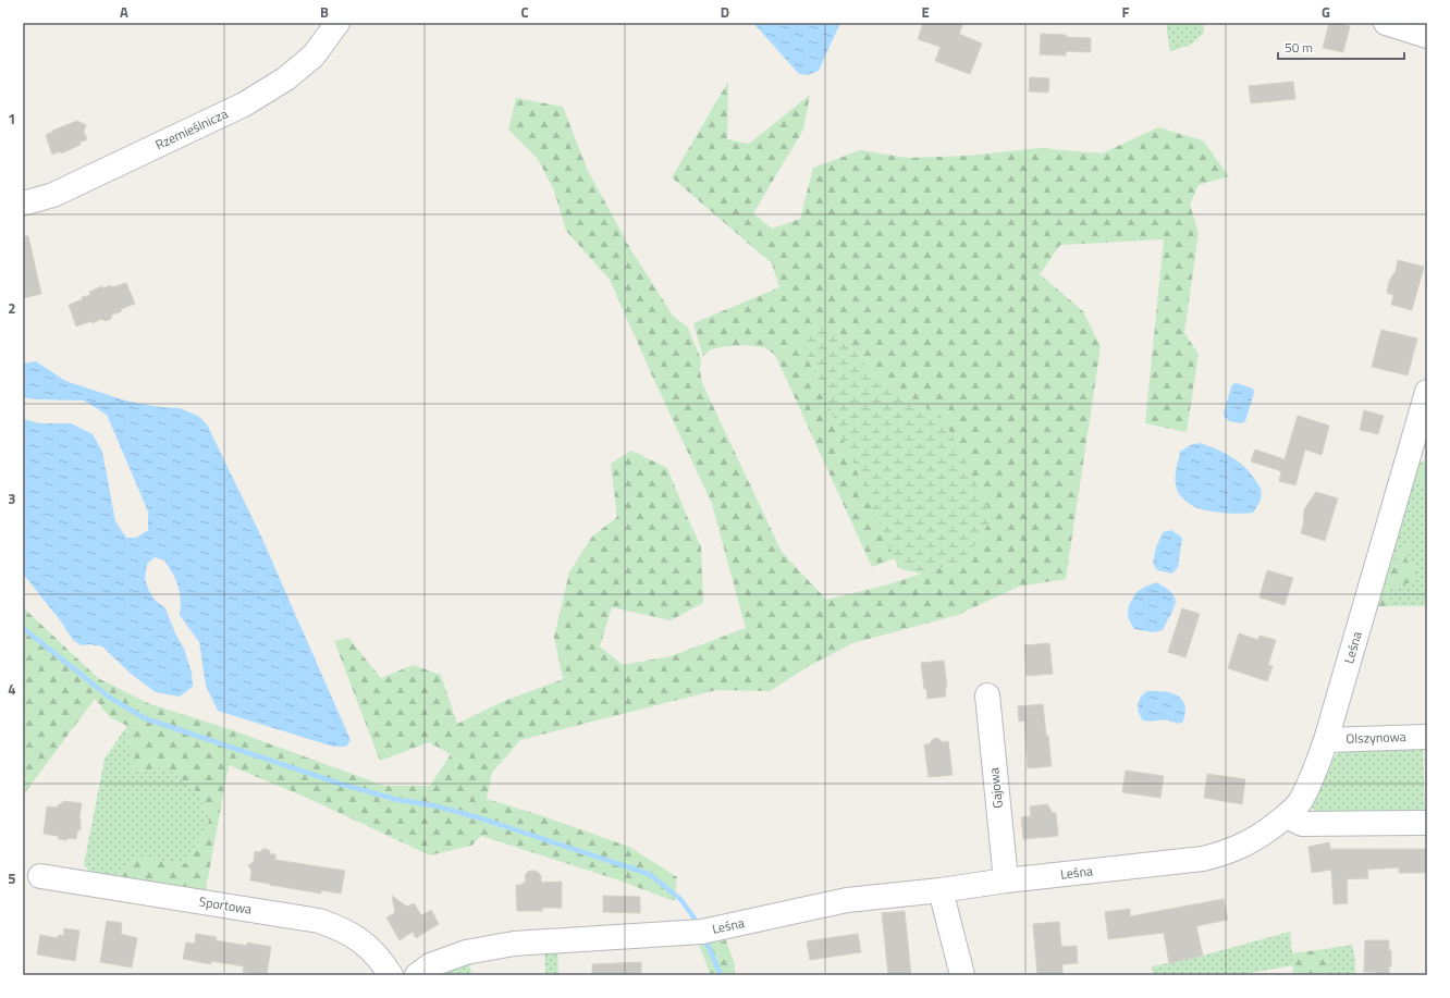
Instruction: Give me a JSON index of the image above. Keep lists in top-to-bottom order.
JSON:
{
  "streets": {
    "street": [
      "Rzemieślnicza",
      "Leśna",
      "Olszynowa",
      "Gajowa",
      "Sportowa"
    ]
  },
  "crossings": [
    ["Leśna", "Olszynowa"],
    ["Leśna", "Gajowa"]
  ],
  "scale_bar": "50 m",
  "grid": {
    "columns": [
      "A",
      "B",
      "C",
      "D",
      "E",
      "F",
      "G"
    ],
    "rows": [
      "1",
      "2",
      "3",
      "4",
      "5"
    ]
  }
}
